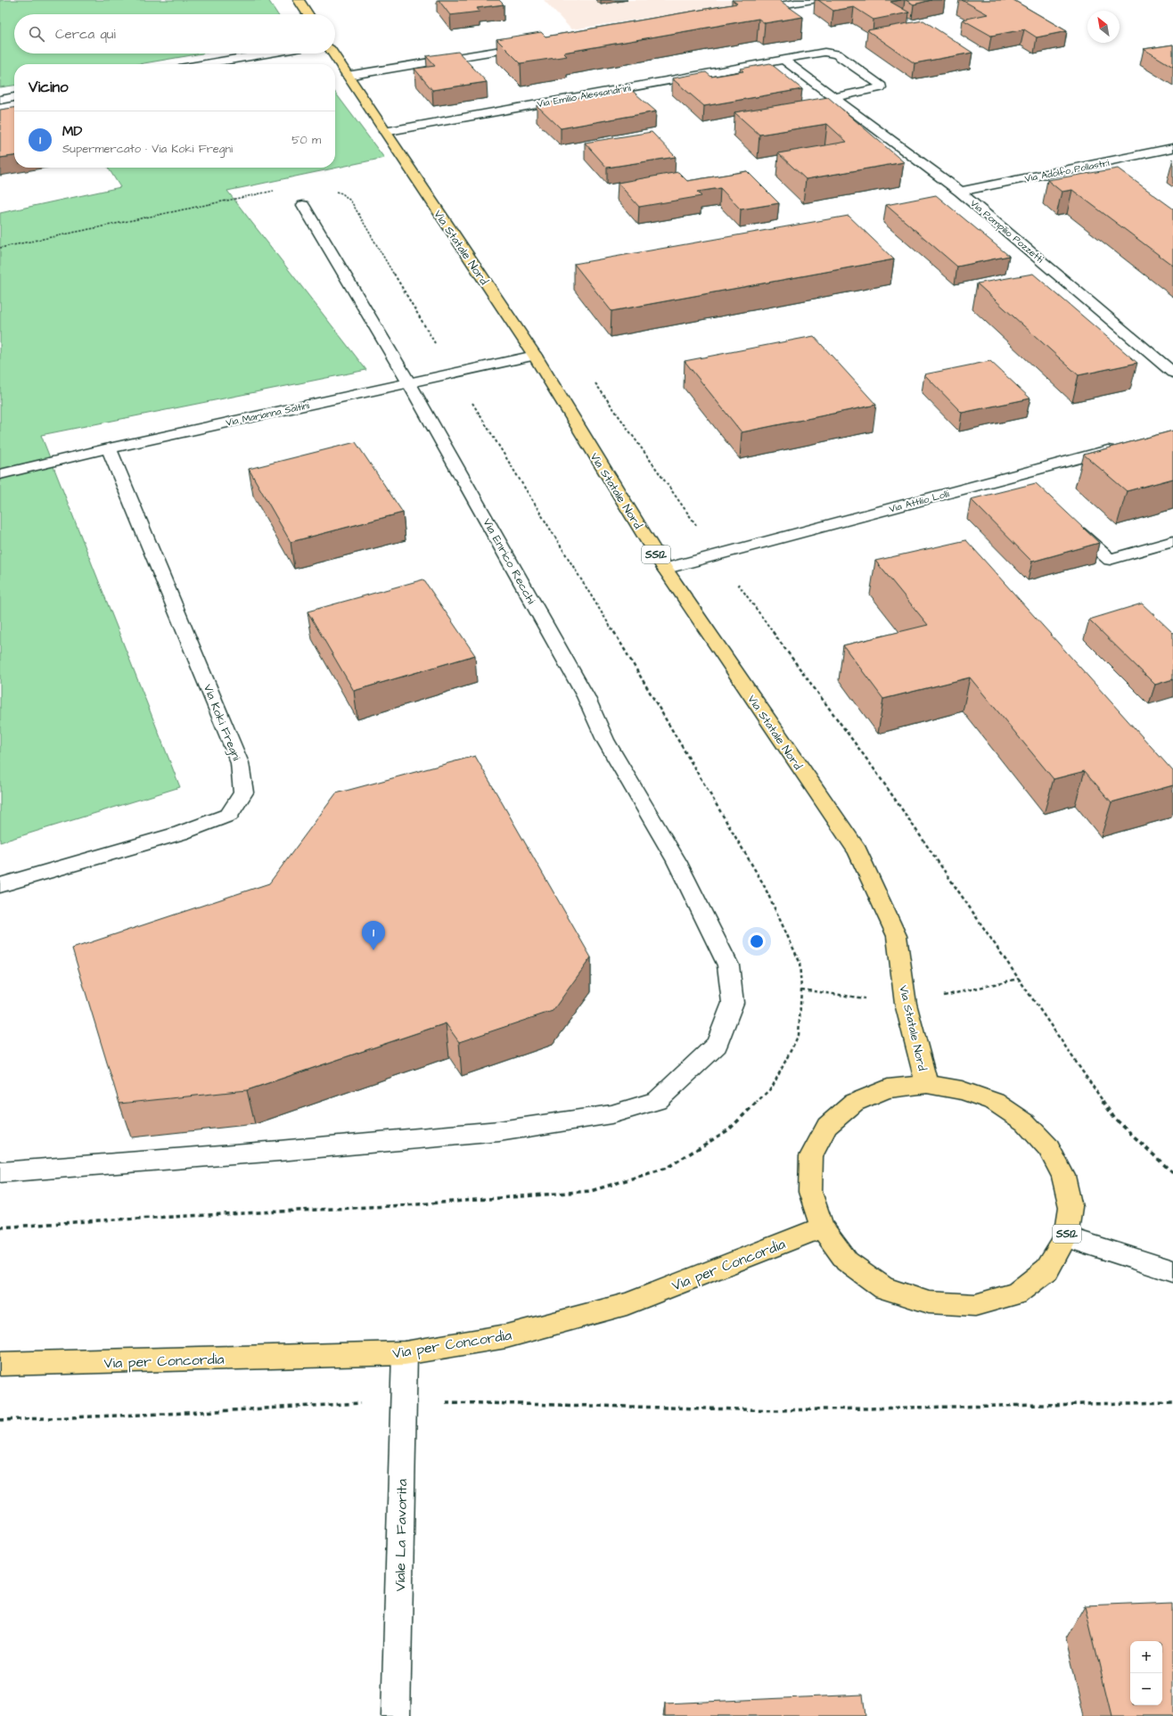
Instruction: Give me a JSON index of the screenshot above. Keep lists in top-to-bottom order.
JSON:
{
  "streets": {
    "main road": ["Via Statale Nord", "SS12", "Via per Concordia"],
    "street": [
      "Via Emilio Alessandrini",
      "Via Adolfo Pollastri",
      "Via Pompilio Pozzetti",
      "Via Marianna Saltini",
      "Via Attilio Lolli",
      "Via Enrico Recchi",
      "Via Koki Fregni",
      "Viale La Favorita"
    ]
  },
  "crossings": [
    ["Via Emilio Alessandrini", "Via Pompilio Pozzetti"],
    ["Via Emilio Alessandrini", "Via Statale Nord"],
    ["Via Adolfo Pollastri", "Via Pompilio Pozzetti"],
    ["Via Statale Nord", "Via Marianna Saltini"],
    ["Via Statale Nord", "Via Attilio Lolli"],
    ["Via Statale Nord", "SS12"],
    ["Via Marianna Saltini", "Via Enrico Recchi"],
    ["Via Marianna Saltini", "Via Koki Fregni"],
    ["SS12", "Via per Concordia"],
    ["Via per Concordia", "Viale La Favorita"]
  ],
  "north": "top left",
  "page": {
    "search": "Cerca qui",
    "heading": "Vicino",
    "list": [
      {
        "mark": "1",
        "name": "MD",
        "note": "Supermercato · Via Koki Fregni",
        "value": "50 m"
      }
    ],
    "pins": "1",
    "map_buttons": ["+", "−"]
  }
}
